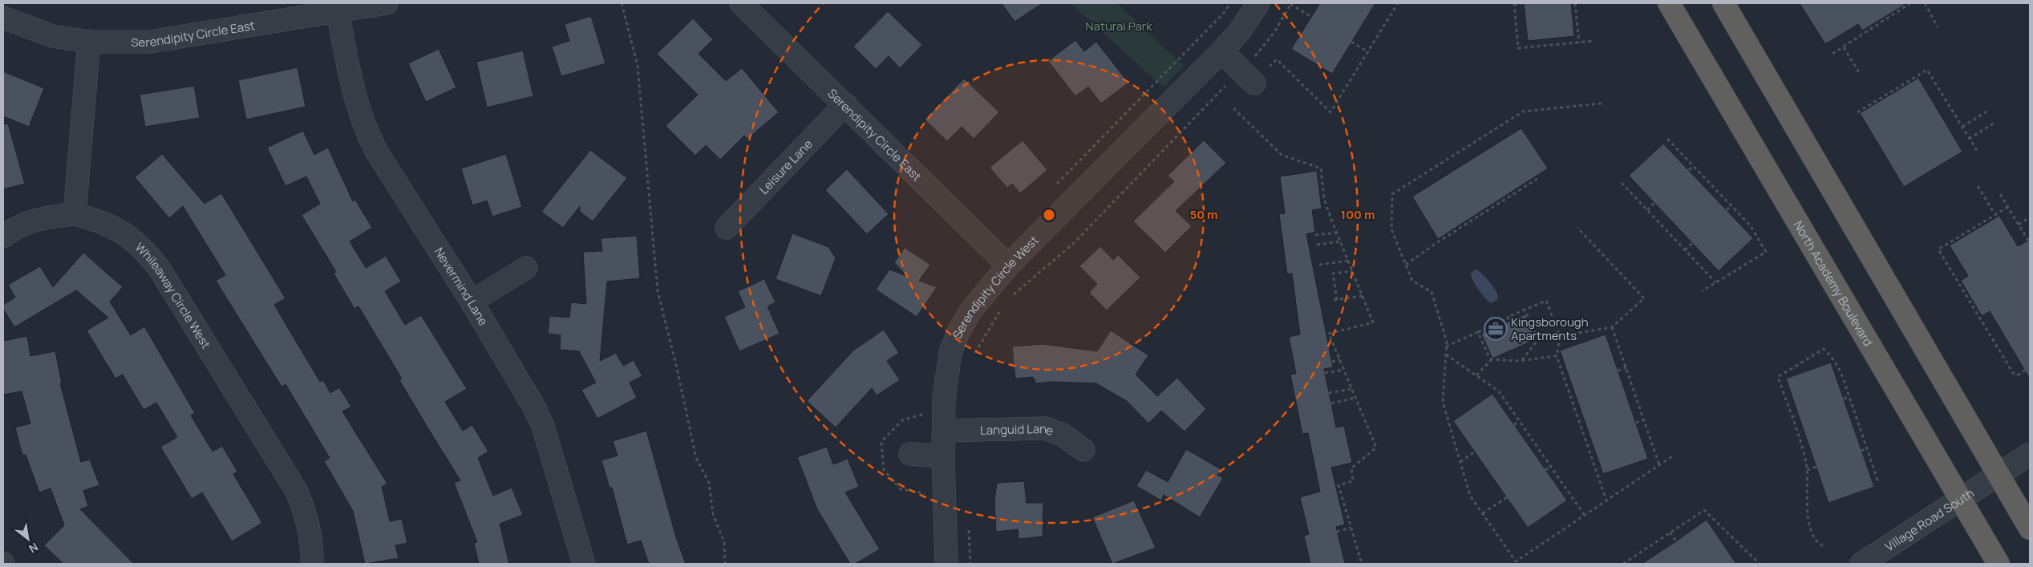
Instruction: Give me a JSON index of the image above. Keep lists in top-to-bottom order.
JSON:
{
  "streets": {
    "highway": ["North Academy Boulevard"],
    "street": [
      "Serendipity Circle East",
      "Leisure Lane",
      "Nevermind Lane",
      "Serendipity Circle West",
      "Whileaway Circle West",
      "Languid Lane",
      "Village Road South"
    ]
  },
  "crossings": [
    ["Serendipity Circle East", "Leisure Lane"],
    ["Serendipity Circle East", "Nevermind Lane"],
    ["Serendipity Circle East", "Serendipity Circle West"],
    ["North Academy Boulevard", "Village Road South"],
    ["Serendipity Circle West", "Languid Lane"]
  ],
  "parks": ["Natural Park"],
  "places": {
    "office": ["Kingsborough Apartments"]
  },
  "north": "bottom right",
  "rings": ["50 m", "100 m"]
}
